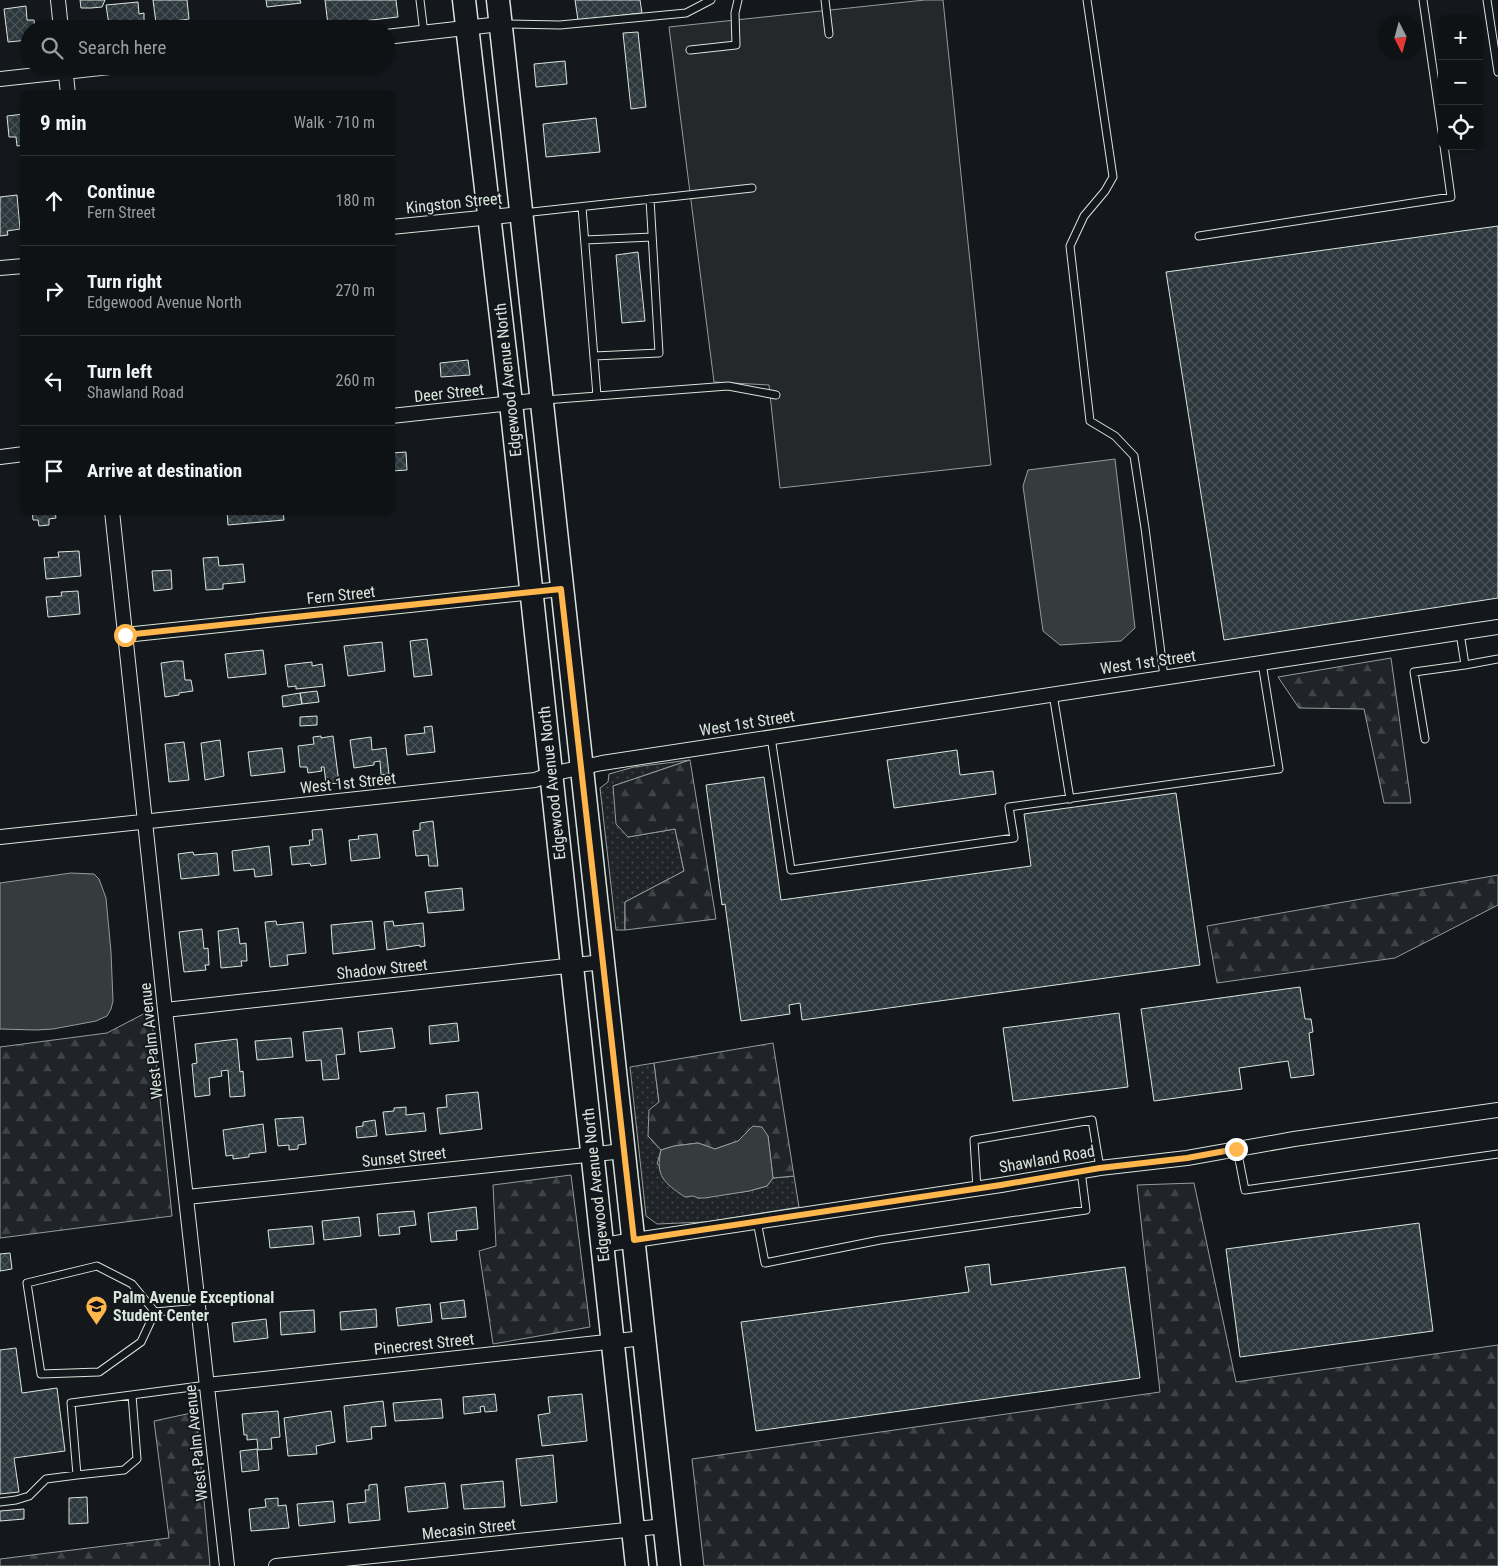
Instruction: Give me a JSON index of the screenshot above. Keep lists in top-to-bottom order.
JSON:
{
  "streets": {
    "main road": ["Edgewood Avenue North"],
    "street": [
      "Kingston Street",
      "Deer Street",
      "Fern Street",
      "West 1st Street",
      "Shadow Street",
      "West Palm Avenue",
      "Sunset Street",
      "Shawland Road",
      "Pinecrest Street",
      "Mecasin Street"
    ]
  },
  "crossings": [
    ["Kingston Street", "Edgewood Avenue North"],
    ["Edgewood Avenue North", "Deer Street"],
    ["Edgewood Avenue North", "Fern Street"],
    ["Edgewood Avenue North", "West 1st Street"],
    ["Edgewood Avenue North", "Shadow Street"],
    ["Edgewood Avenue North", "Sunset Street"],
    ["Edgewood Avenue North", "Shawland Road"],
    ["Edgewood Avenue North", "Pinecrest Street"],
    ["Edgewood Avenue North", "Mecasin Street"],
    ["Fern Street", "West Palm Avenue"],
    ["West 1st Street", "West Palm Avenue"],
    ["Shadow Street", "West Palm Avenue"],
    ["West Palm Avenue", "Sunset Street"],
    ["West Palm Avenue", "Pinecrest Street"]
  ],
  "places": {
    "school or university": ["Palm Avenue Exceptional Student Center"]
  },
  "north": "bottom",
  "page": {
    "map_buttons": ["+", "−"],
    "search": "Search here",
    "heading": ["9 min", "Walk · 710 m"],
    "list": [
      ["Continue", "Fern Street", "180 m"],
      ["Turn right", "Edgewood Avenue North", "270 m"],
      ["Turn left", "Shawland Road", "260 m"],
      "Arrive at destination"
    ]
  }
}
